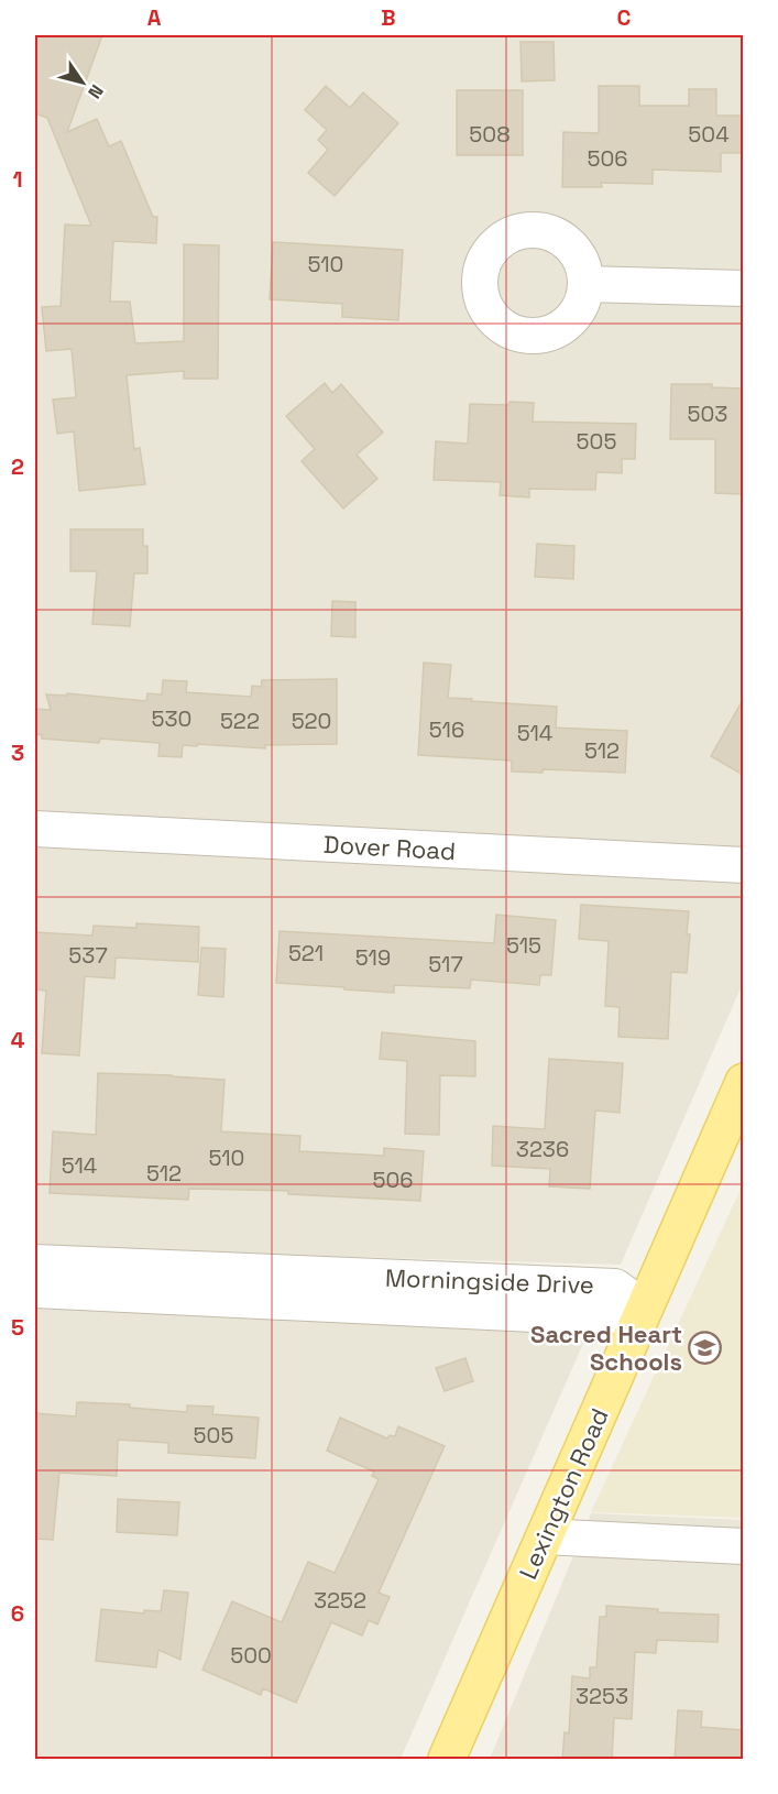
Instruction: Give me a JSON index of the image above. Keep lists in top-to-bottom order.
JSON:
{
  "streets": {
    "main road": ["Lexington Road"],
    "street": ["Dover Road", "Morningside Drive"]
  },
  "crossings": [
    ["Morningside Drive", "Lexington Road"]
  ],
  "places": {
    "school or university": ["Sacred Heart Schools"]
  },
  "house_numbers": [
    "508",
    "504",
    "506",
    "510",
    "503",
    "505",
    "530",
    "522",
    "520",
    "516",
    "514",
    "512",
    "515",
    "521",
    "537",
    "519",
    "517",
    "3236",
    "510",
    "514",
    "512",
    "506",
    "505",
    "3252",
    "500",
    "3253"
  ],
  "north": "bottom right",
  "grid": {
    "columns": ["A", "B", "C"],
    "rows": [
      "1",
      "2",
      "3",
      "4",
      "5",
      "6"
    ]
  }
}
